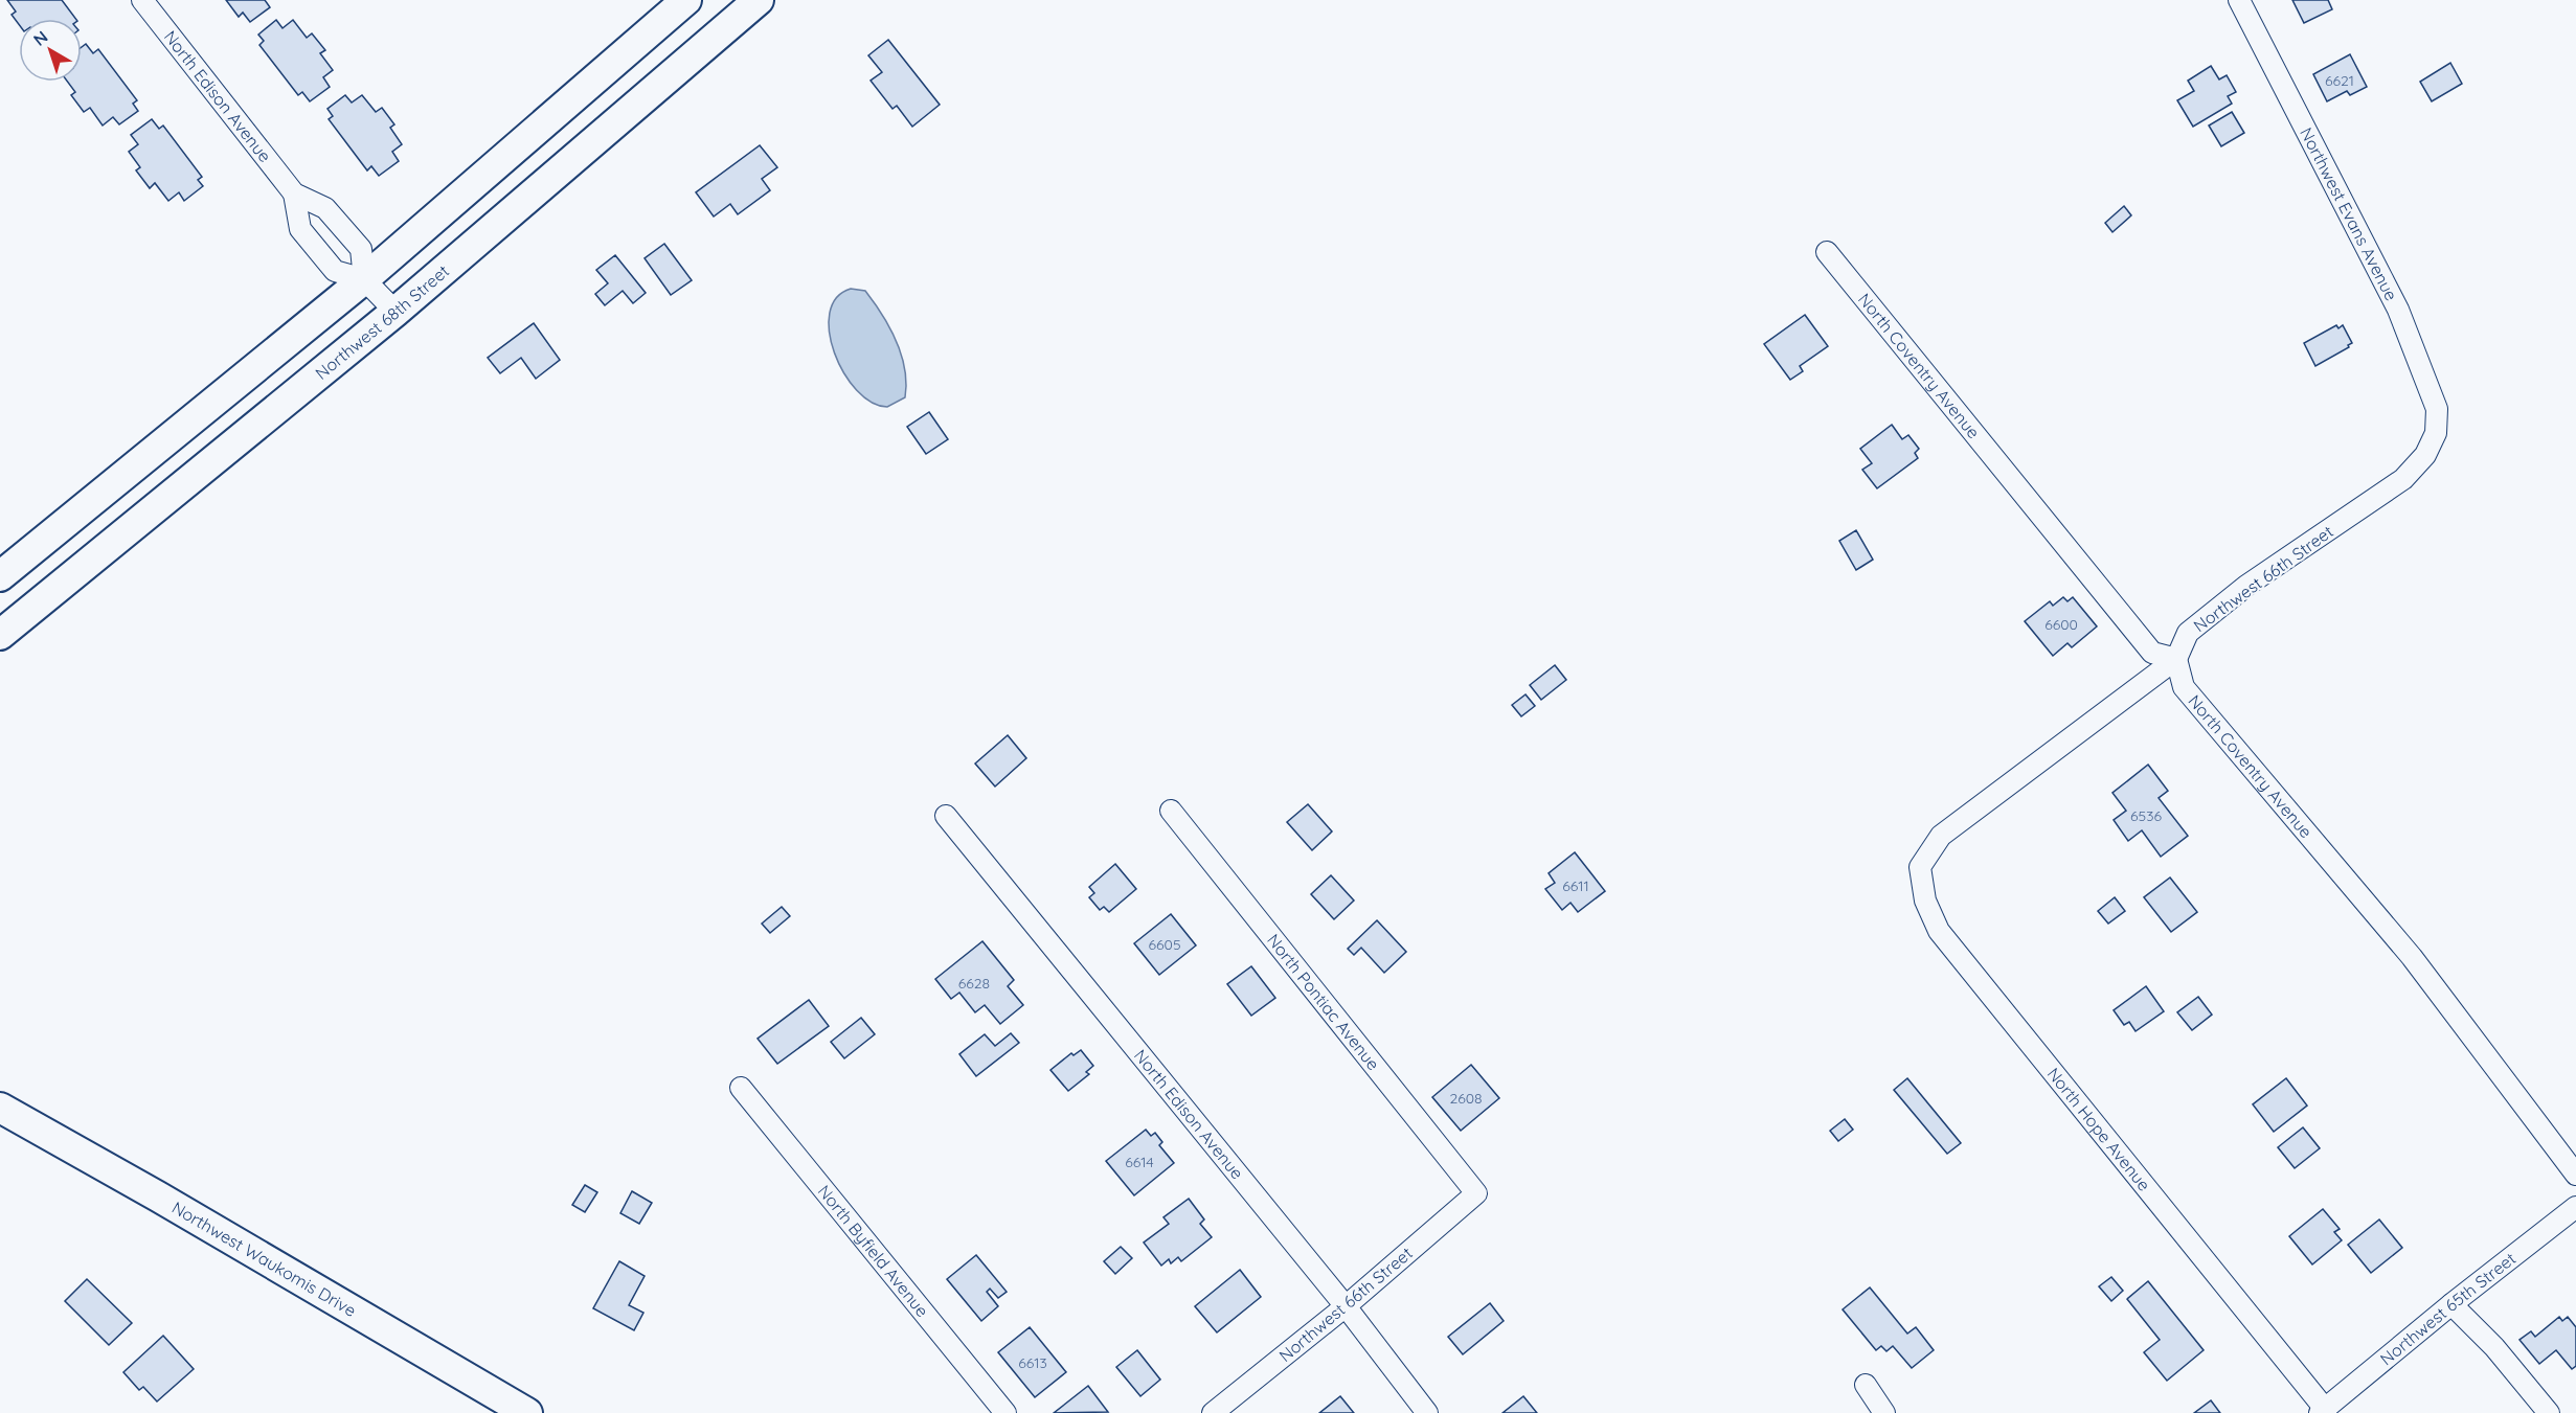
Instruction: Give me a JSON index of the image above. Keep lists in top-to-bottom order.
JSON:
{
  "streets": {
    "main road": ["Northwest 68th Street", "Northwest Waukomis Drive"],
    "street": [
      "North Edison Avenue",
      "Northwest Evans Avenue",
      "North Coventry Avenue",
      "Northwest 66th Street",
      "North Pontiac Avenue",
      "North Hope Avenue",
      "North Byfield Avenue",
      "Northwest 65th Street"
    ]
  },
  "crossings": [
    ["North Edison Avenue", "Northwest 68th Street"],
    ["North Edison Avenue", "Northwest 66th Street"],
    ["Northwest Evans Avenue", "Northwest 66th Street"],
    ["North Coventry Avenue", "Northwest 66th Street"],
    ["Northwest 66th Street", "North Pontiac Avenue"],
    ["Northwest 66th Street", "North Hope Avenue"],
    ["North Hope Avenue", "Northwest 65th Street"]
  ],
  "house_numbers": [
    "6621",
    "6600",
    "6536",
    "6611",
    "6605",
    "6628",
    "2608",
    "6614",
    "6613"
  ],
  "north": "top left"
}
